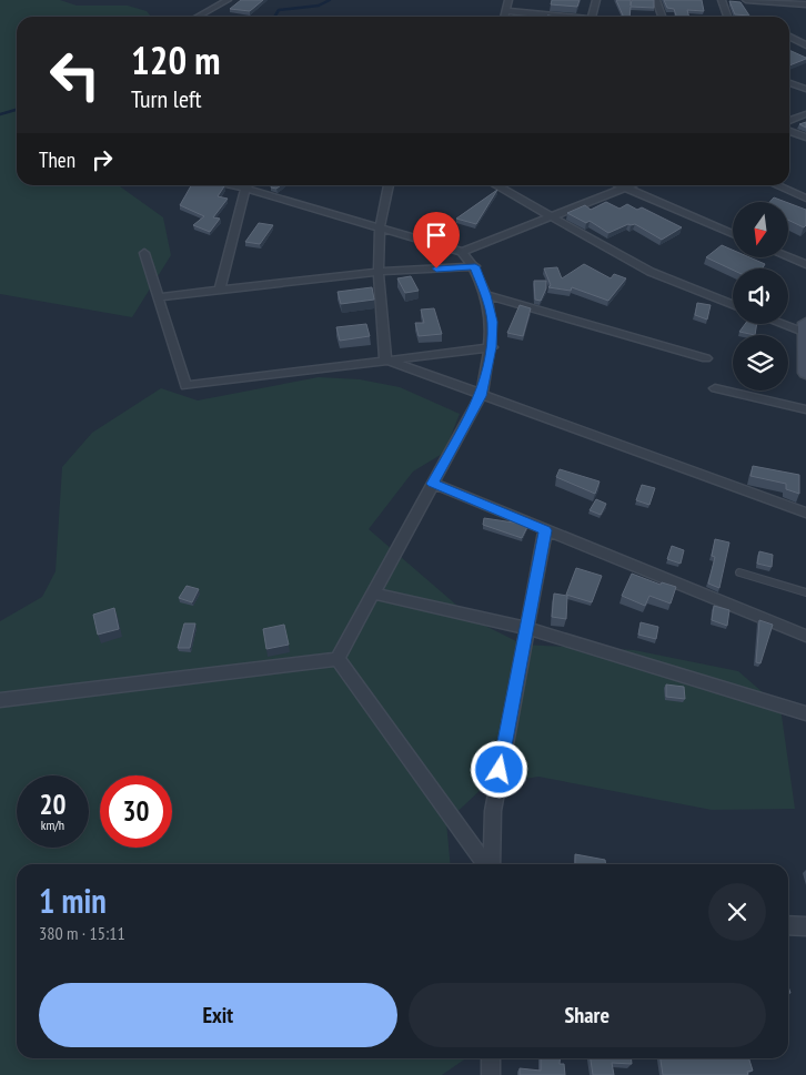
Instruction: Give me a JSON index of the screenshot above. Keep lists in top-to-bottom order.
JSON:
{
  "north": "bottom",
  "page": {
    "turn": ["120 m", "Turn left"],
    "then": "Then",
    "speed": "20 km/h",
    "limit": "30",
    "heading": ["1 min", "380 m · 15:11"],
    "buttons": ["Exit", "Share"]
  }
}
